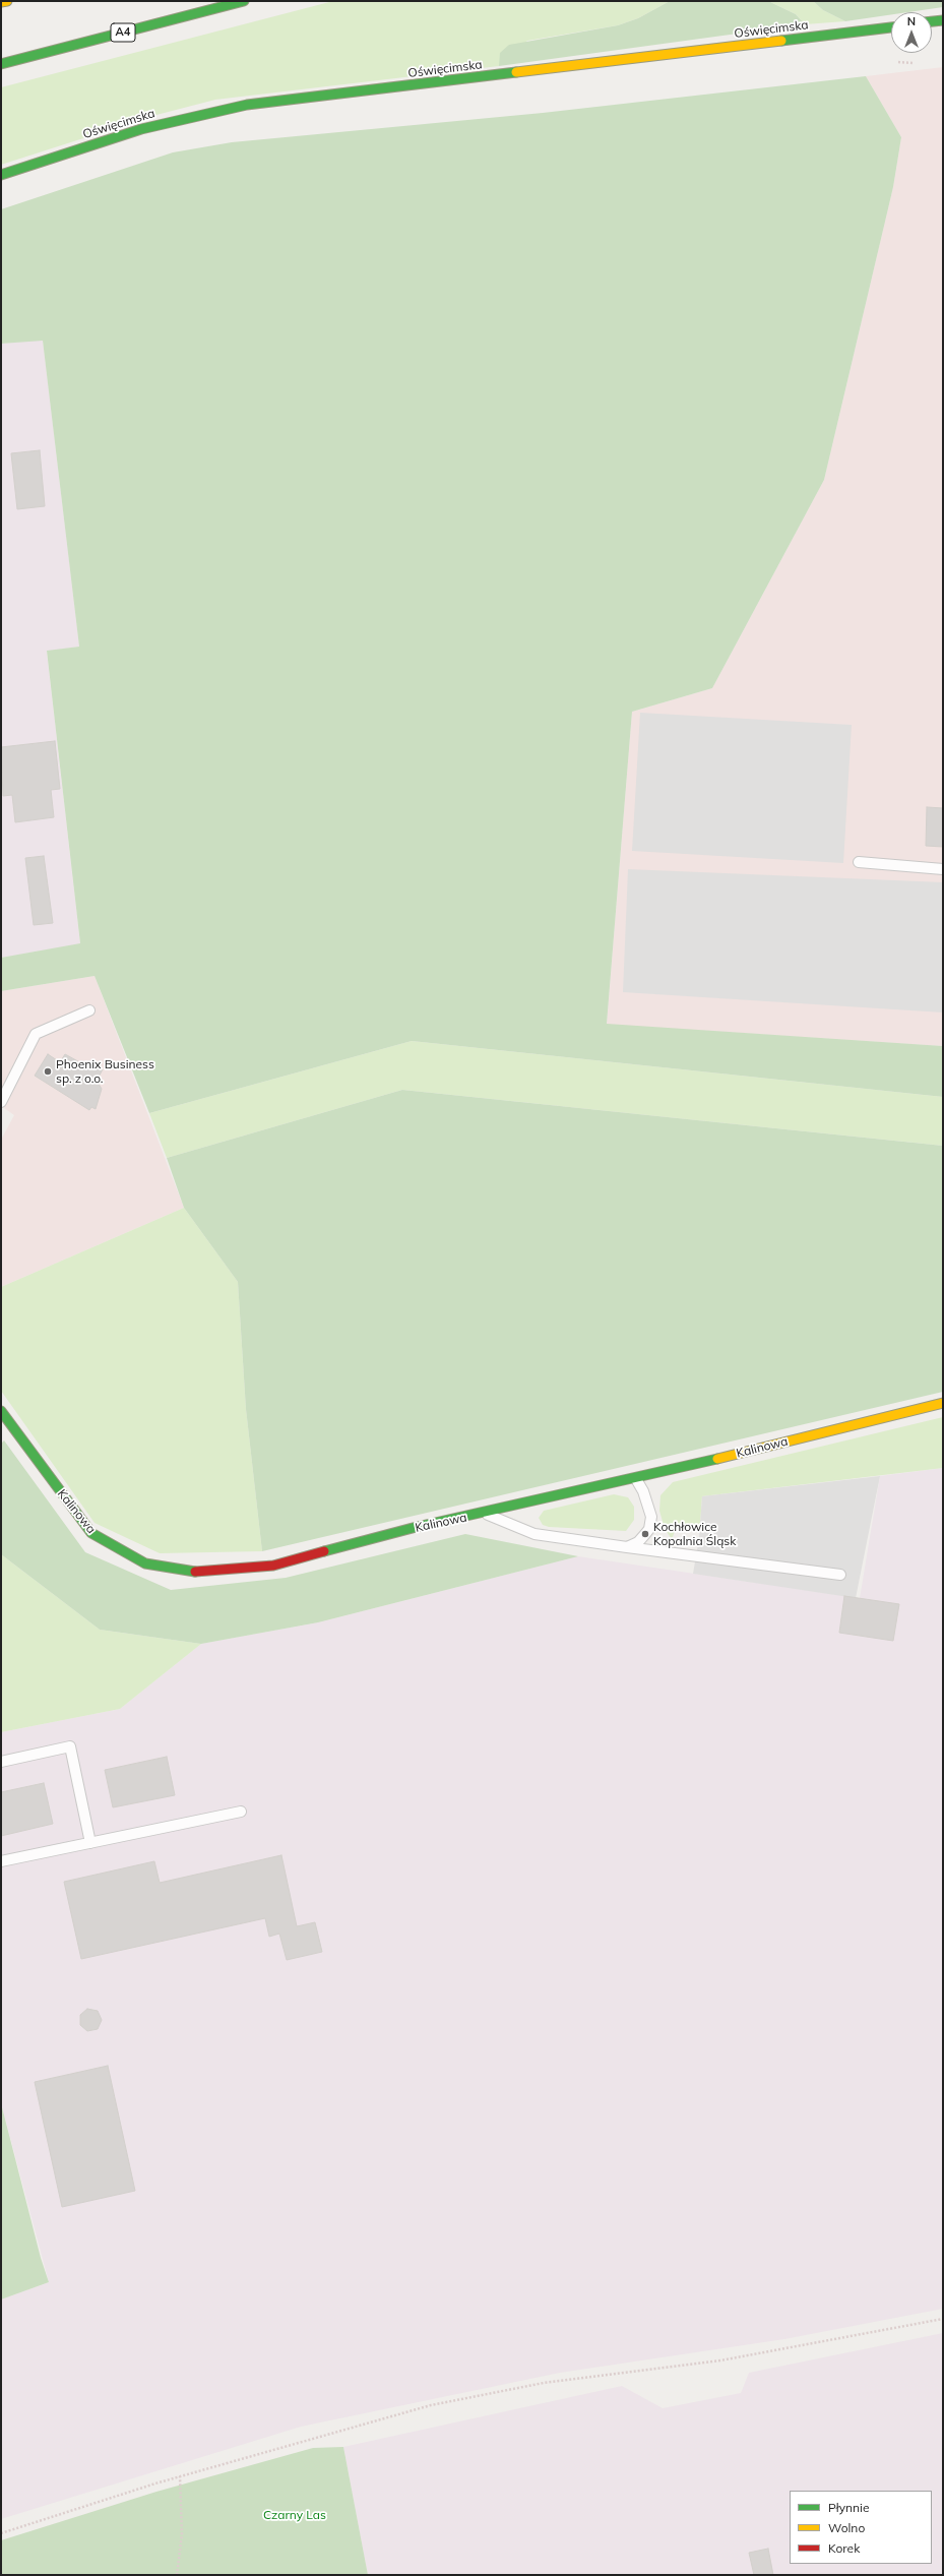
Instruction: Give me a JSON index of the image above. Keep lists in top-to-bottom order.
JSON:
{
  "streets": {
    "main road": ["Oświęcimska", "A4", "Kalinowa"]
  },
  "parks": ["Czarny Las"],
  "places": ["Phoenix Business sp. z o.o.", "Kochłowice Kopalnia Śląsk"],
  "legend": ["Płynnie", "Wolno", "Korek"],
  "north": "top"
}
